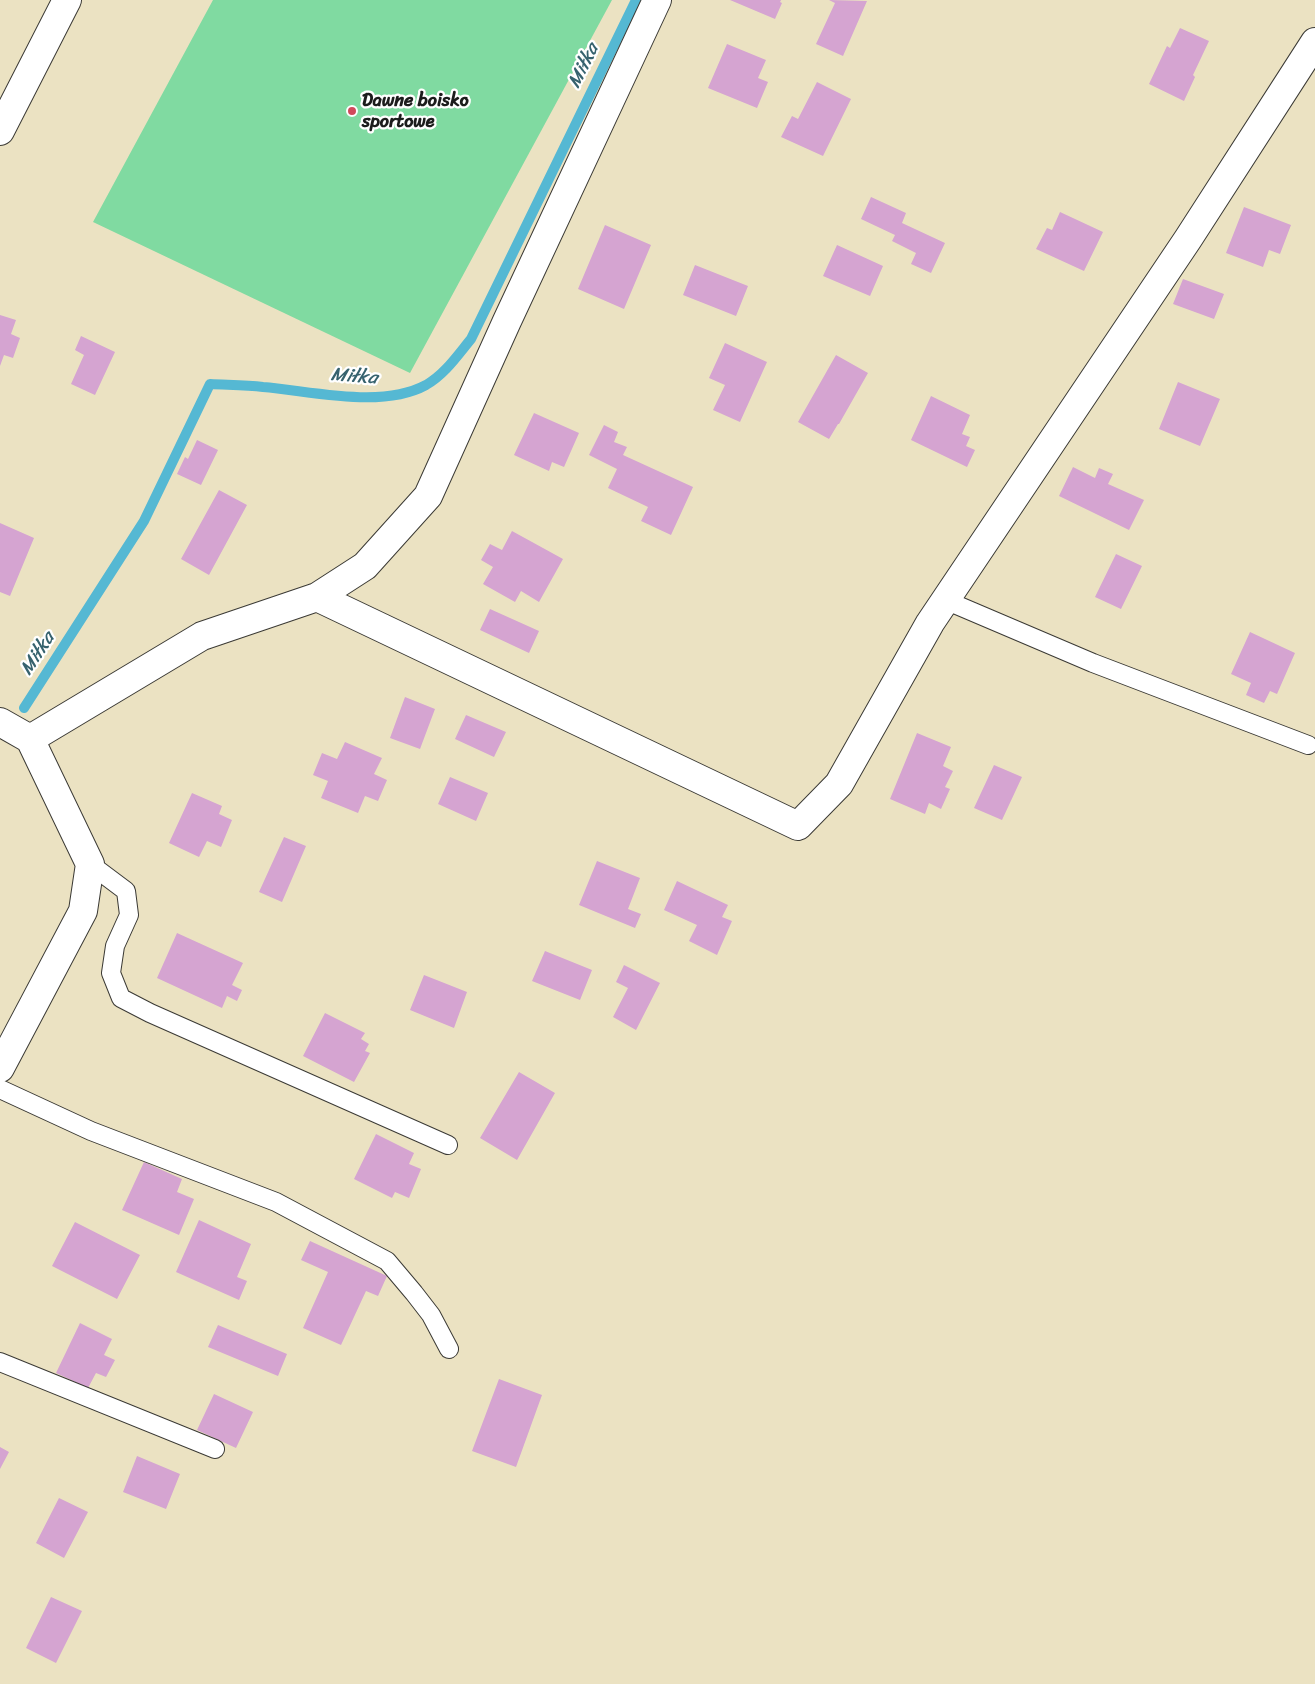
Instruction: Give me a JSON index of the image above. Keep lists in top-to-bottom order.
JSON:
{
  "water": ["Miłka"],
  "places": ["Dawne boisko sportowe"]
}
